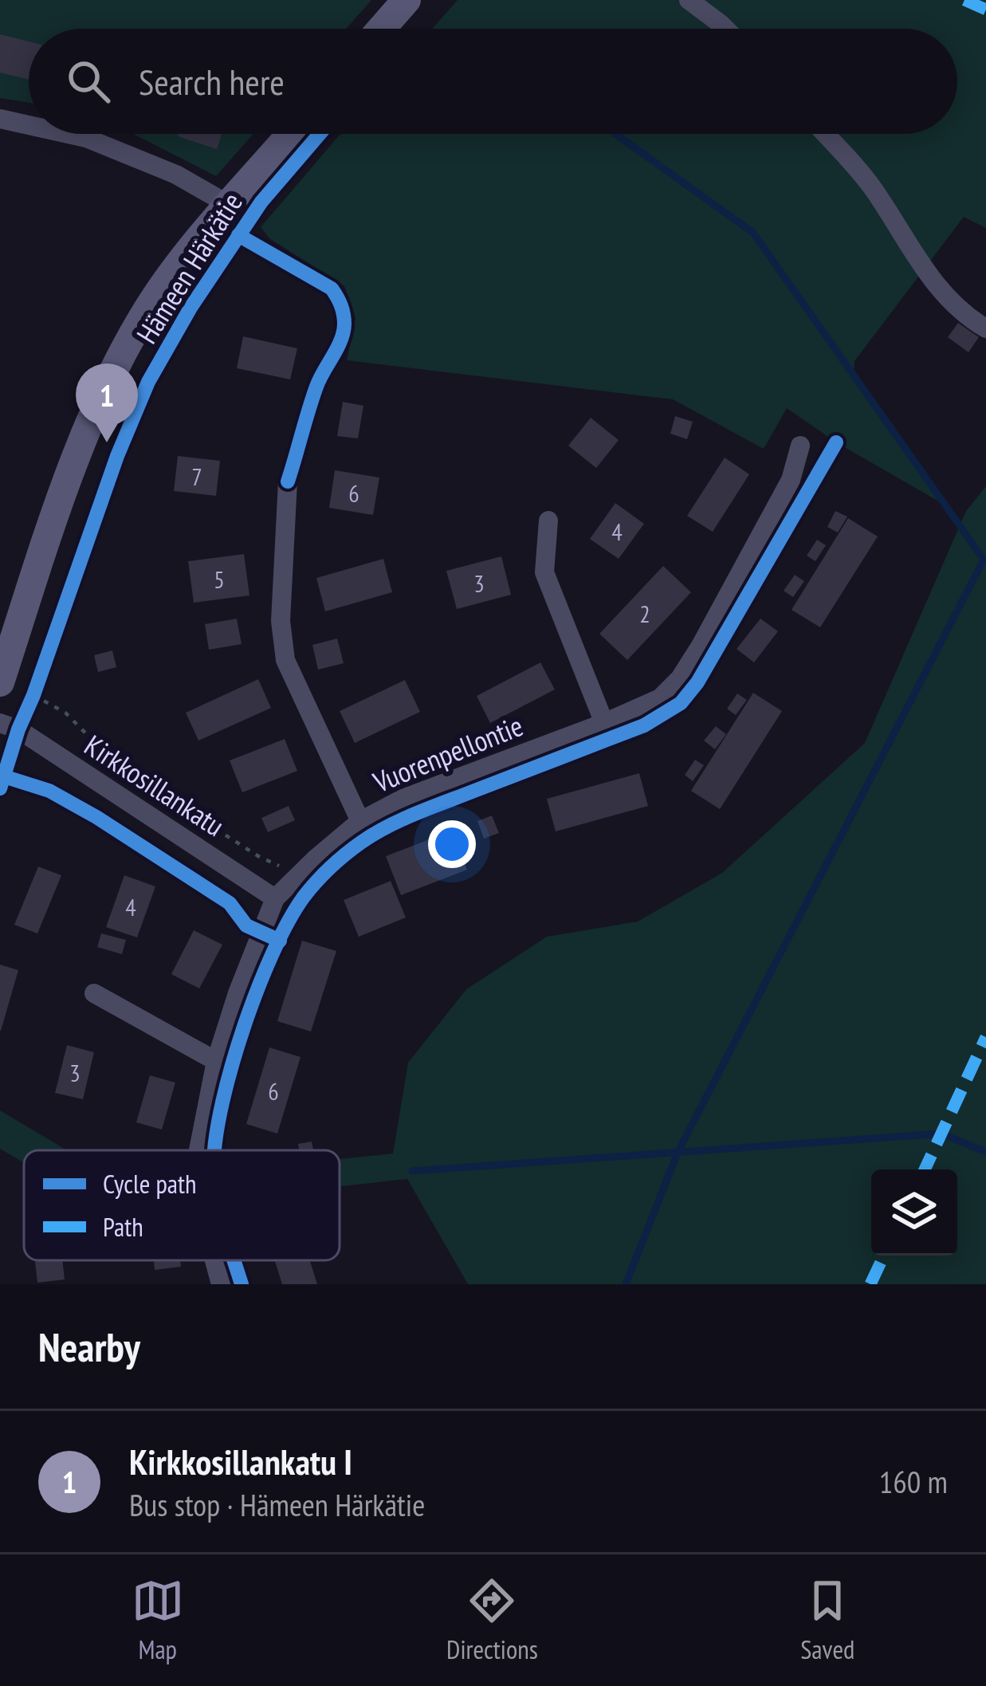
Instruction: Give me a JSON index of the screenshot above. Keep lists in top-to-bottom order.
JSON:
{
  "streets": {
    "main road": ["Hämeen Härkätie"],
    "street": ["Vuorenpellontie", "Kirkkosillankatu"]
  },
  "crossings": [
    ["Vuorenpellontie", "Kirkkosillankatu"]
  ],
  "house_numbers": [
    "7",
    "6",
    "4",
    "5",
    "3",
    "2",
    "4",
    "3",
    "6"
  ],
  "legend": ["Cycle path", "Path"],
  "page": {
    "search": "Search here",
    "pins": "1",
    "heading": "Nearby",
    "list": [
      {
        "mark": "1",
        "name": "Kirkkosillankatu I",
        "note": "Bus stop · Hämeen Härkätie",
        "value": "160 m"
      }
    ],
    "nav": ["Map", "Directions", "Saved"]
  }
}
